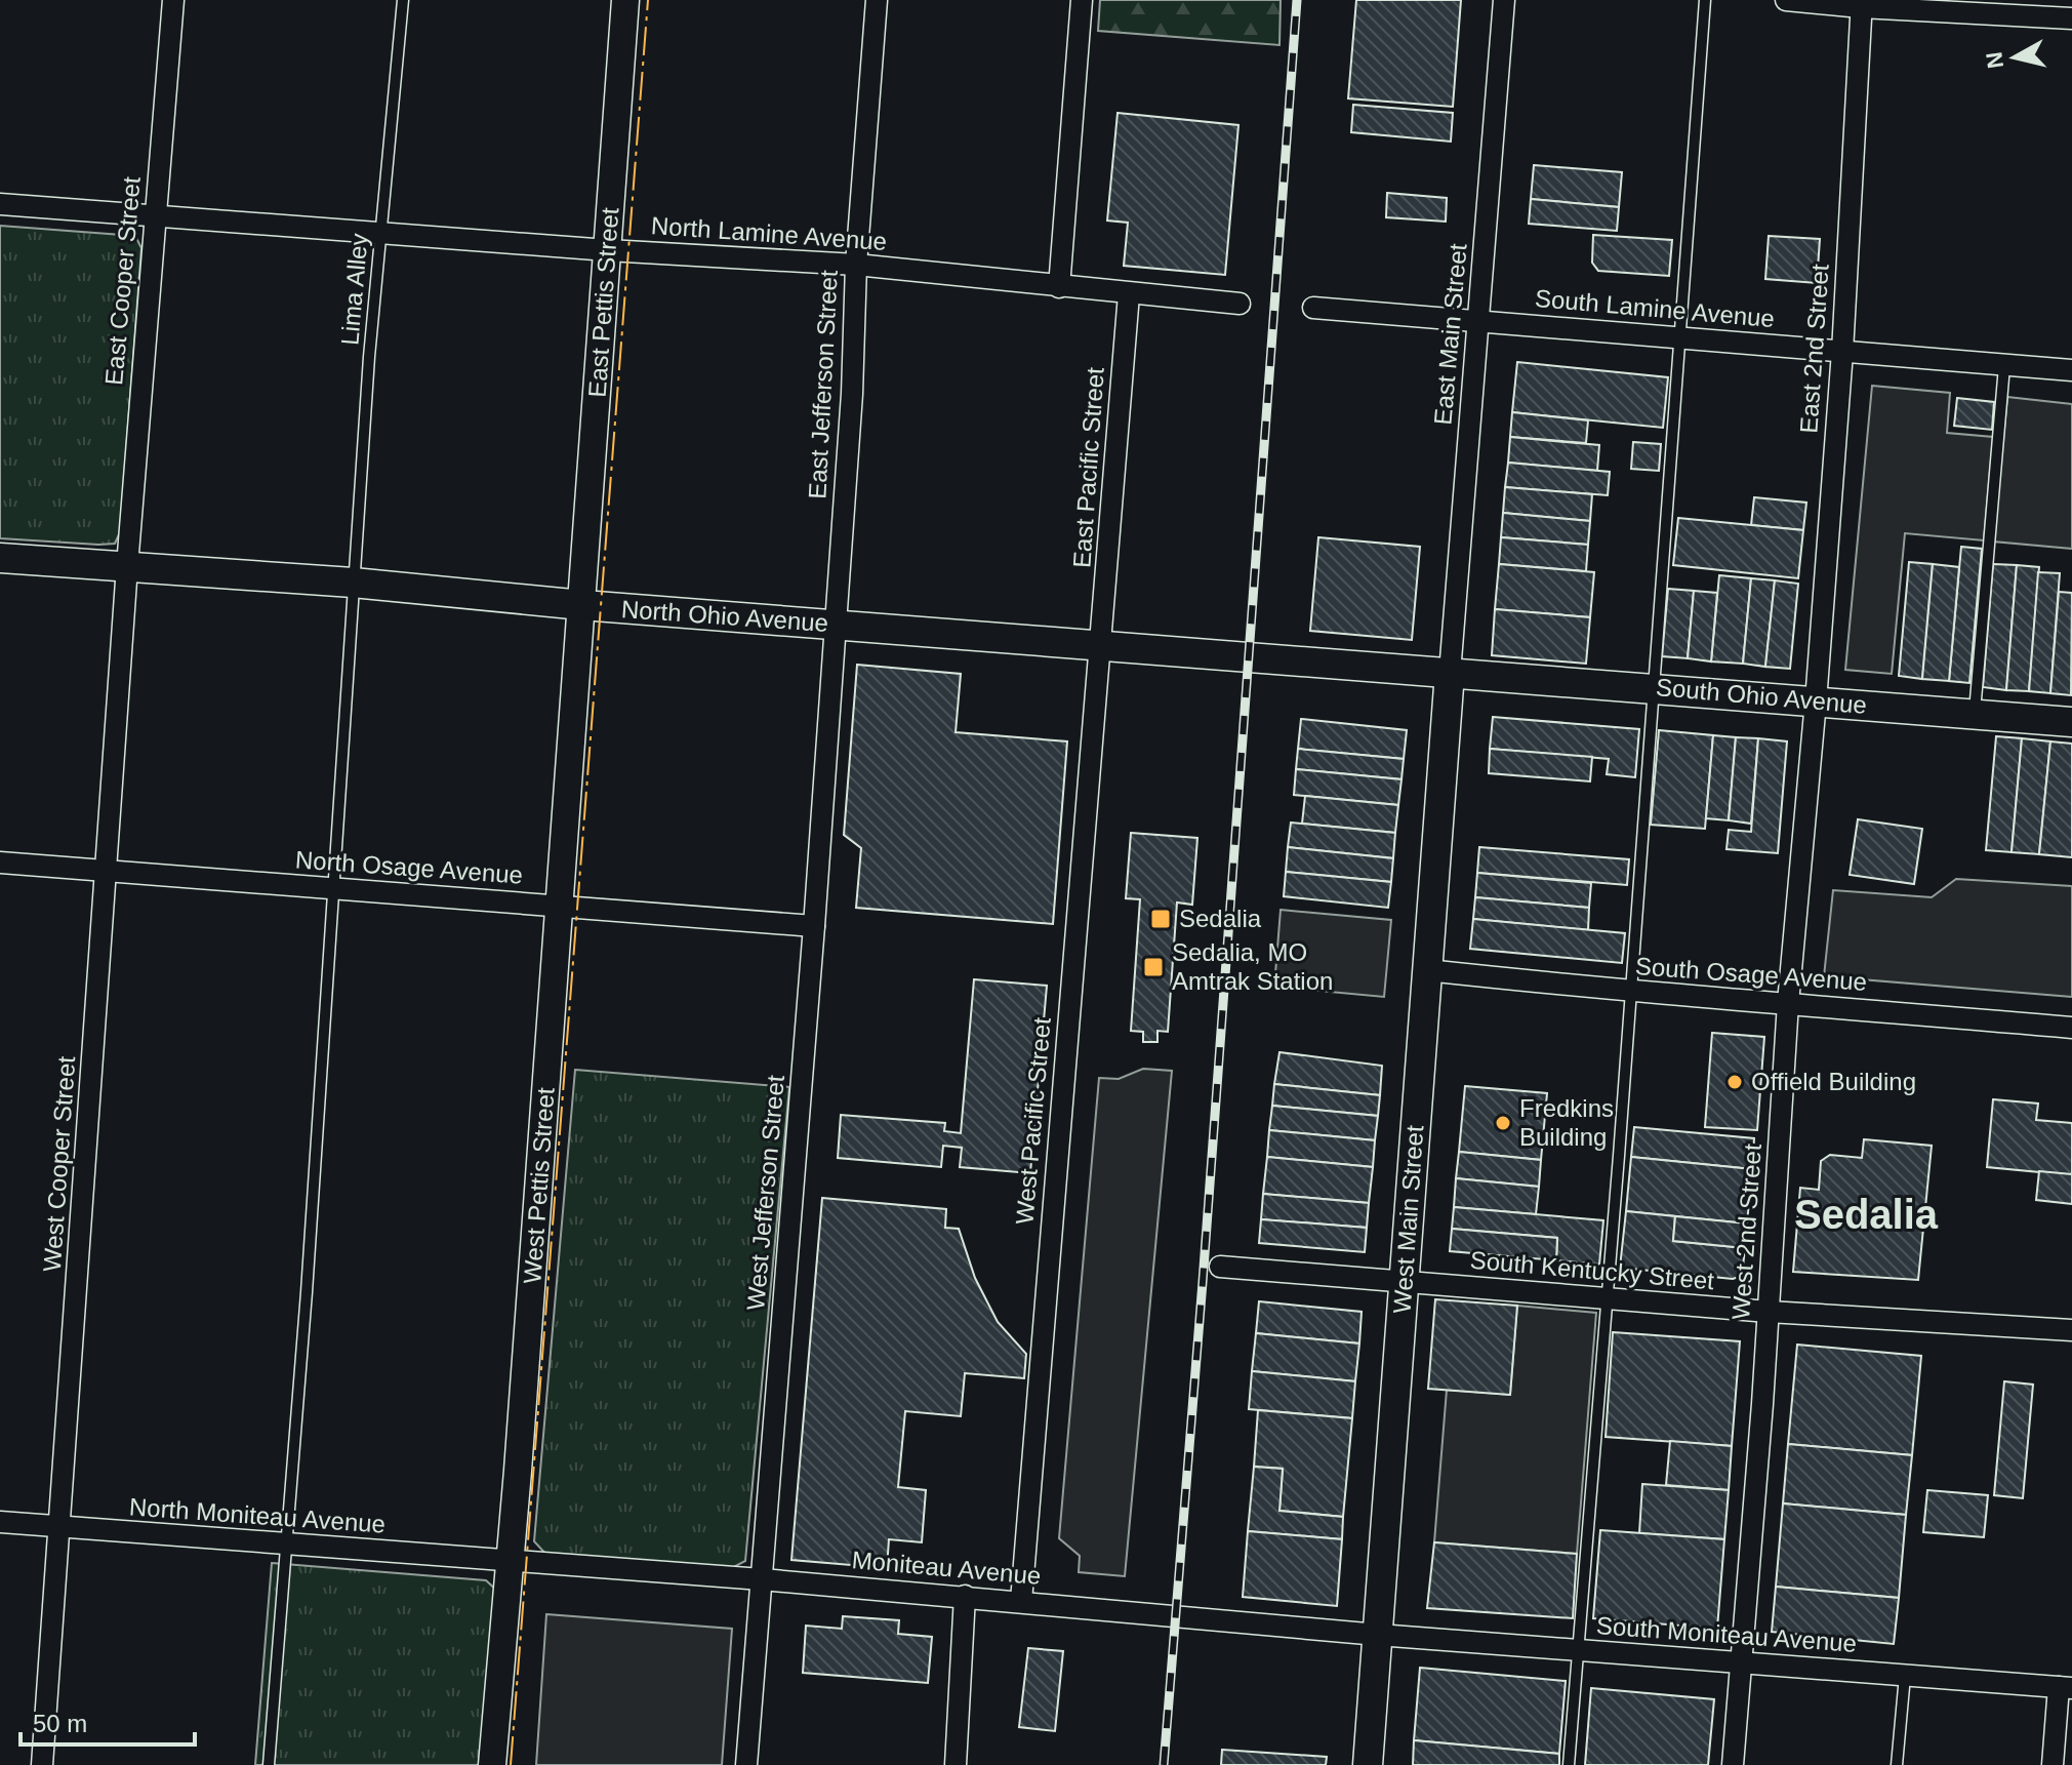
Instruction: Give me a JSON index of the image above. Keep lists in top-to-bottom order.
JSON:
{
  "streets": {
    "main road": ["North Ohio Avenue", "South Ohio Avenue", "West Main Street"],
    "street": [
      "North Lamine Avenue",
      "East Cooper Street",
      "East Pettis Street",
      "South Lamine Avenue",
      "East Main Street",
      "East 2nd Street",
      "East Jefferson Street",
      "East Pacific Street",
      "North Osage Avenue",
      "South Osage Avenue",
      "West Pacific Street",
      "West Cooper Street",
      "West Pettis Street",
      "West Jefferson Street",
      "West 2nd Street",
      "South Kentucky Street",
      "North Moniteau Avenue",
      "Moniteau Avenue",
      "South Moniteau Avenue"
    ],
    "lane": ["Lima Alley"]
  },
  "crossings": [
    ["North Lamine Avenue", "East Cooper Street"],
    ["North Lamine Avenue", "Lima Alley"],
    ["North Lamine Avenue", "East Pettis Street"],
    ["North Lamine Avenue", "East Jefferson Street"],
    ["North Lamine Avenue", "East Pacific Street"],
    ["East Cooper Street", "North Ohio Avenue"],
    ["East Cooper Street", "West Cooper Street"],
    ["Lima Alley", "North Ohio Avenue"],
    ["Lima Alley", "North Osage Avenue"],
    ["Lima Alley", "North Moniteau Avenue"],
    ["East Pettis Street", "North Ohio Avenue"],
    ["East Pettis Street", "West Pettis Street"],
    ["South Lamine Avenue", "East Main Street"],
    ["South Lamine Avenue", "East 2nd Street"],
    ["East Main Street", "North Ohio Avenue"],
    ["East Main Street", "South Ohio Avenue"],
    ["East Main Street", "West Main Street"],
    ["East 2nd Street", "South Ohio Avenue"],
    ["East 2nd Street", "West 2nd Street"],
    ["East Jefferson Street", "North Ohio Avenue"],
    ["East Jefferson Street", "West Jefferson Street"],
    ["East Pacific Street", "North Ohio Avenue"],
    ["East Pacific Street", "West Pacific Street"],
    ["North Ohio Avenue", "South Ohio Avenue"],
    ["North Ohio Avenue", "West Pacific Street"],
    ["North Ohio Avenue", "West Cooper Street"],
    ["North Ohio Avenue", "West Pettis Street"],
    ["North Ohio Avenue", "West Jefferson Street"],
    ["North Ohio Avenue", "West Main Street"],
    ["South Ohio Avenue", "West Main Street"],
    ["South Ohio Avenue", "West 2nd Street"],
    ["North Osage Avenue", "West Cooper Street"],
    ["North Osage Avenue", "West Pettis Street"],
    ["North Osage Avenue", "West Jefferson Street"],
    ["South Osage Avenue", "West Main Street"],
    ["South Osage Avenue", "West 2nd Street"],
    ["West Pacific Street", "Moniteau Avenue"],
    ["West Cooper Street", "North Moniteau Avenue"],
    ["West Pettis Street", "North Moniteau Avenue"],
    ["West Pettis Street", "Moniteau Avenue"],
    ["West Jefferson Street", "Moniteau Avenue"],
    ["West Main Street", "South Kentucky Street"],
    ["West Main Street", "Moniteau Avenue"],
    ["West Main Street", "South Moniteau Avenue"],
    ["West 2nd Street", "South Kentucky Street"],
    ["West 2nd Street", "South Moniteau Avenue"],
    ["North Moniteau Avenue", "Moniteau Avenue"],
    ["Moniteau Avenue", "South Moniteau Avenue"]
  ],
  "districts": ["Sedalia"],
  "places": {
    "transit": ["Sedalia", "Sedalia, MO Amtrak Station"],
    "other": ["Offield Building", "Fredkins Building"]
  },
  "scale_bar": "50 m",
  "north": "left"
}
